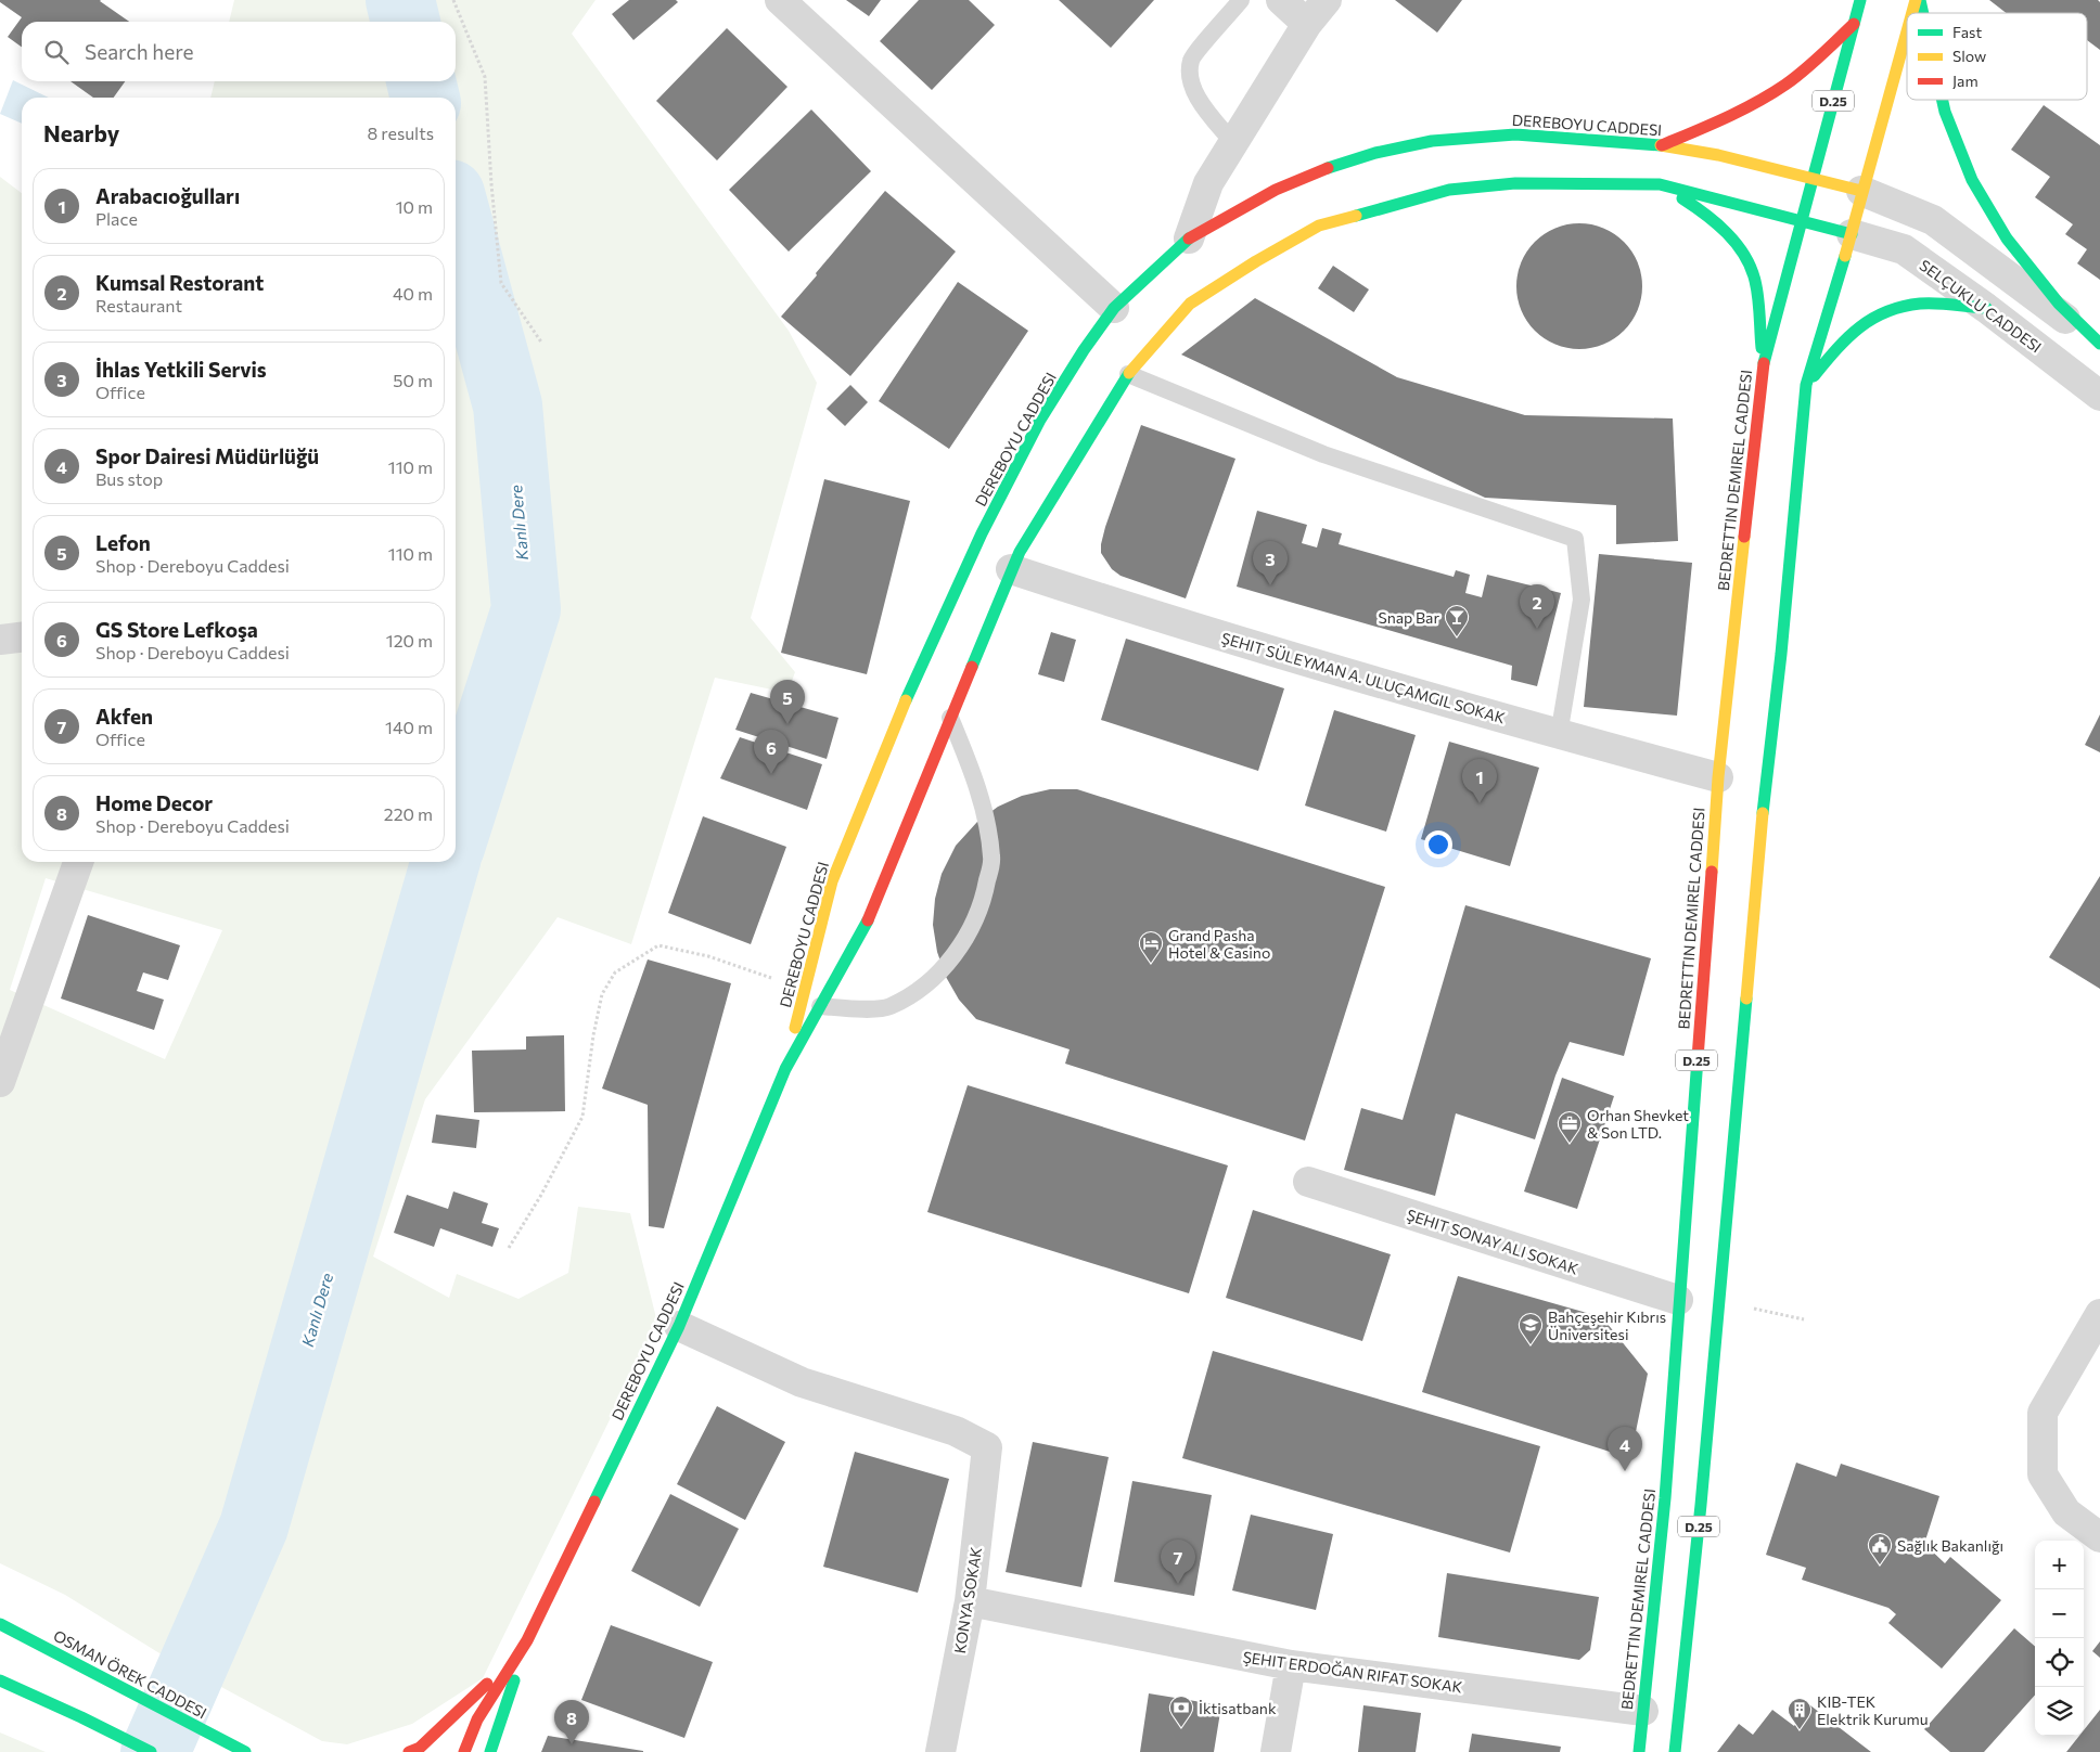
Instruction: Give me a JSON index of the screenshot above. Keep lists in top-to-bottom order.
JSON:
{
  "streets": {
    "main road": [
      "D.25",
      "DEREBOYU CADDESI",
      "BEDRETTIN DEMIREL CADDESI",
      "OSMAN ÖREK CADDESI"
    ],
    "street": [
      "SELÇUKLU CADDESI",
      "ŞEHIT SÜLEYMAN A. ULUÇAMGIL SOKAK",
      "ŞEHIT SONAY ALI SOKAK",
      "KONYA SOKAK",
      "ŞEHIT ERDOĞAN RIFAT SOKAK"
    ]
  },
  "crossings": [
    ["D.25", "DEREBOYU CADDESI"],
    ["D.25", "SELÇUKLU CADDESI"],
    ["D.25", "BEDRETTIN DEMIREL CADDESI"],
    ["DEREBOYU CADDESI", "SELÇUKLU CADDESI"],
    ["DEREBOYU CADDESI", "BEDRETTIN DEMIREL CADDESI"],
    ["DEREBOYU CADDESI", "ŞEHIT SÜLEYMAN A. ULUÇAMGIL SOKAK"],
    ["DEREBOYU CADDESI", "KONYA SOKAK"],
    ["BEDRETTIN DEMIREL CADDESI", "ŞEHIT SÜLEYMAN A. ULUÇAMGIL SOKAK"],
    ["BEDRETTIN DEMIREL CADDESI", "ŞEHIT SONAY ALI SOKAK"],
    ["BEDRETTIN DEMIREL CADDESI", "ŞEHIT ERDOĞAN RIFAT SOKAK"],
    ["KONYA SOKAK", "ŞEHIT ERDOĞAN RIFAT SOKAK"]
  ],
  "water": ["Kanlı Dere"],
  "places": {
    "bar": ["Snap Bar"],
    "hotel": ["Grand Pasha Hotel & Casino"],
    "office": ["Orhan Shevket & Son LTD."],
    "school or university": ["Bahçeşehir Kıbrıs Üniversitesi"],
    "public building": ["Sağlık Bakanlığı"],
    "bank": ["İktisatbank"],
    "building": ["KIB-TEK Elektrik Kurumu"]
  },
  "legend": ["Fast", "Slow", "Jam"],
  "page": {
    "search": "Search here",
    "heading": ["Nearby", "8 results"],
    "list": [
      {
        "mark": "1",
        "name": "Arabacıoğulları",
        "note": "Place",
        "value": "10 m"
      },
      {
        "mark": "2",
        "name": "Kumsal Restorant",
        "note": "Restaurant",
        "value": "40 m"
      },
      {
        "mark": "3",
        "name": "İhlas Yetkili Servis",
        "note": "Office",
        "value": "50 m"
      },
      {
        "mark": "4",
        "name": "Spor Dairesi Müdürlüğü",
        "note": "Bus stop",
        "value": "110 m"
      },
      {
        "mark": "5",
        "name": "Lefon",
        "note": "Shop · Dereboyu Caddesi",
        "value": "110 m"
      },
      {
        "mark": "6",
        "name": "GS Store Lefkoşa",
        "note": "Shop · Dereboyu Caddesi",
        "value": "120 m"
      },
      {
        "mark": "7",
        "name": "Akfen",
        "note": "Office",
        "value": "140 m"
      },
      {
        "mark": "8",
        "name": "Home Decor",
        "note": "Shop · Dereboyu Caddesi",
        "value": "220 m"
      }
    ],
    "pins": [
      "3",
      "2",
      "5",
      "6",
      "1",
      "4",
      "7",
      "8"
    ],
    "map_buttons": ["+", "−"]
  }
}
